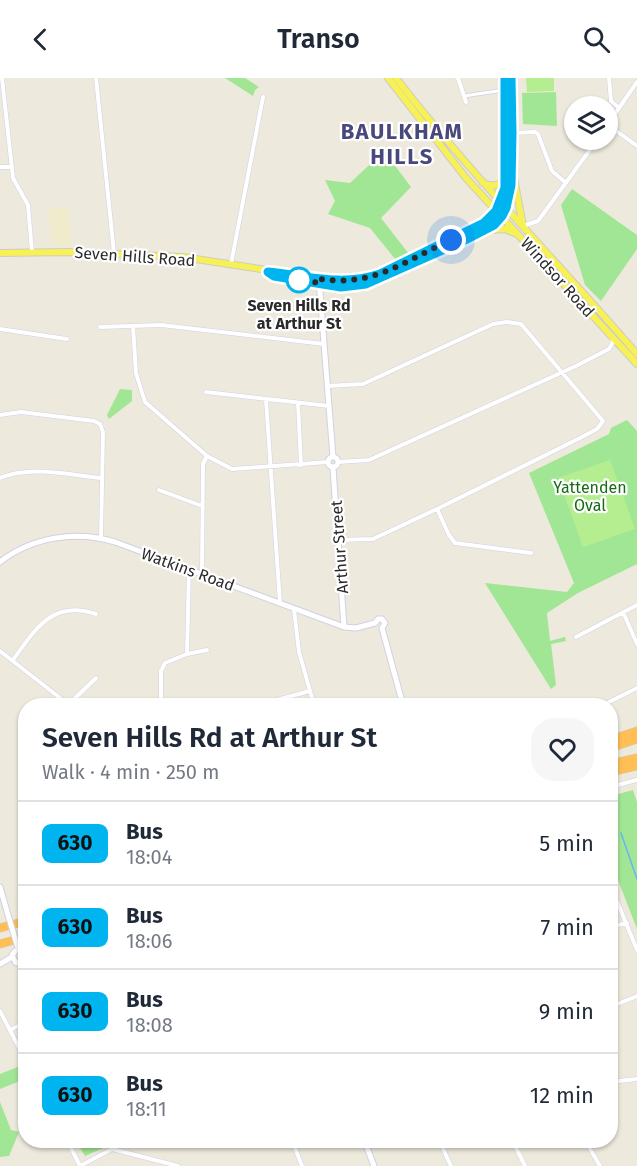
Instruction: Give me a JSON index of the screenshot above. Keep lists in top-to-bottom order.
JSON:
{
  "streets": {
    "main road": ["Seven Hills Road", "Windsor Road"],
    "street": ["Arthur Street", "Watkins Road"]
  },
  "crossings": [
    ["Seven Hills Road", "Windsor Road"],
    ["Arthur Street", "Watkins Road"]
  ],
  "districts": ["BAULKHAM HILLS"],
  "parks": ["Yattenden Oval"],
  "places": ["Seven Hills Rd at Arthur St"],
  "lines": ["bus line 630"],
  "page": {
    "header": "Transo",
    "heading": ["Seven Hills Rd at Arthur St", "Walk · 4 min · 250 m"],
    "list": [
      {
        "mark": "630",
        "name": "Bus",
        "note": "18:04",
        "value": "5 min"
      },
      {
        "mark": "630",
        "name": "Bus",
        "note": "18:06",
        "value": "7 min"
      },
      {
        "mark": "630",
        "name": "Bus",
        "note": "18:08",
        "value": "9 min"
      },
      {
        "mark": "630",
        "name": "Bus",
        "note": "18:11",
        "value": "12 min"
      }
    ]
  }
}
